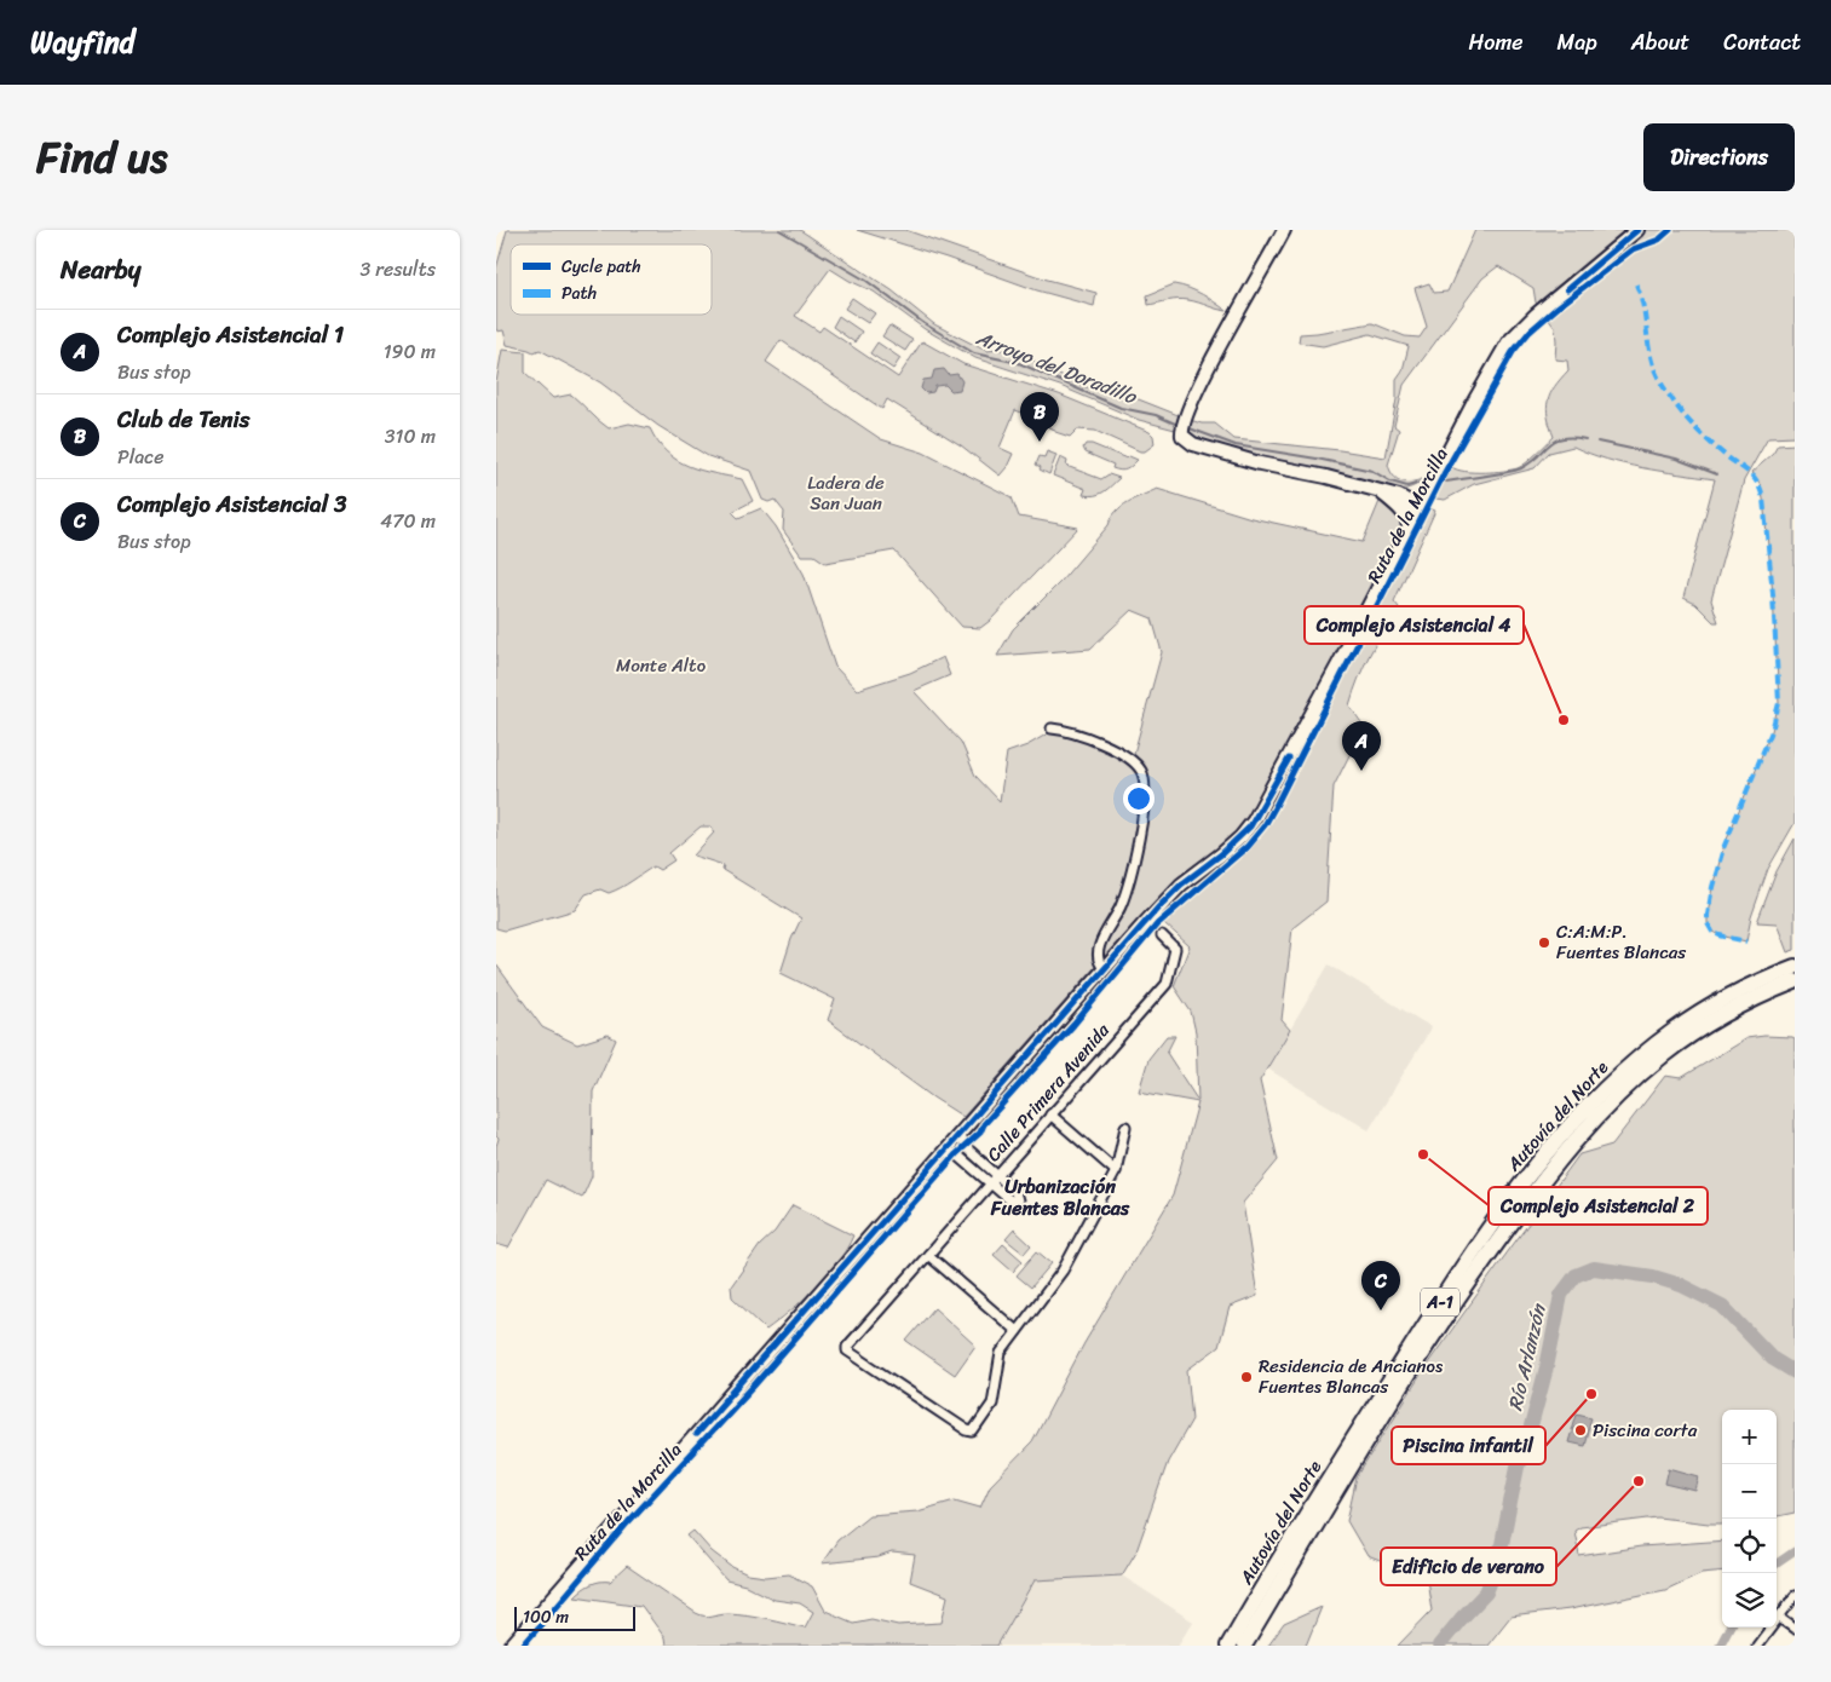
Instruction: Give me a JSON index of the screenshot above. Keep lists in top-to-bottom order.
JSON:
{
  "streets": {
    "highway": ["Autovía del Norte", "A-1"],
    "street": ["Calle Primera Avenida"],
    "cycle path": ["Ruta de la Morcilla"]
  },
  "crossings": [
    ["Autovía del Norte", "A-1"]
  ],
  "districts": ["Urbanización Fuentes Blancas"],
  "water": ["Arroyo del Doradillo", "Río Arlanzón"],
  "parks": ["Ladera de San Juan", "Monte Alto"],
  "places": [
    "Complejo Asistencial 4",
    "C:A:M:P. Fuentes Blancas",
    "Complejo Asistencial 2",
    "Residencia de Ancianos Fuentes Blancas",
    "Piscina infantil",
    "Piscina corta",
    "Edificio de verano"
  ],
  "legend": ["Cycle path", "Path"],
  "scale_bar": "100 m",
  "page": {
    "header": "Wayfind",
    "nav": [
      "Home",
      "Map",
      "About",
      "Contact"
    ],
    "title": "Find us",
    "buttons": "Directions",
    "heading": ["Nearby", "3 results"],
    "list": [
      {
        "mark": "A",
        "name": "Complejo Asistencial 1",
        "note": "Bus stop",
        "value": "190 m"
      },
      {
        "mark": "B",
        "name": "Club de Tenis",
        "note": "Place",
        "value": "310 m"
      },
      {
        "mark": "C",
        "name": "Complejo Asistencial 3",
        "note": "Bus stop",
        "value": "470 m"
      }
    ],
    "pins": ["B", "A", "C"],
    "map_buttons": ["+", "−"],
    "scale": "100 m"
  }
}
